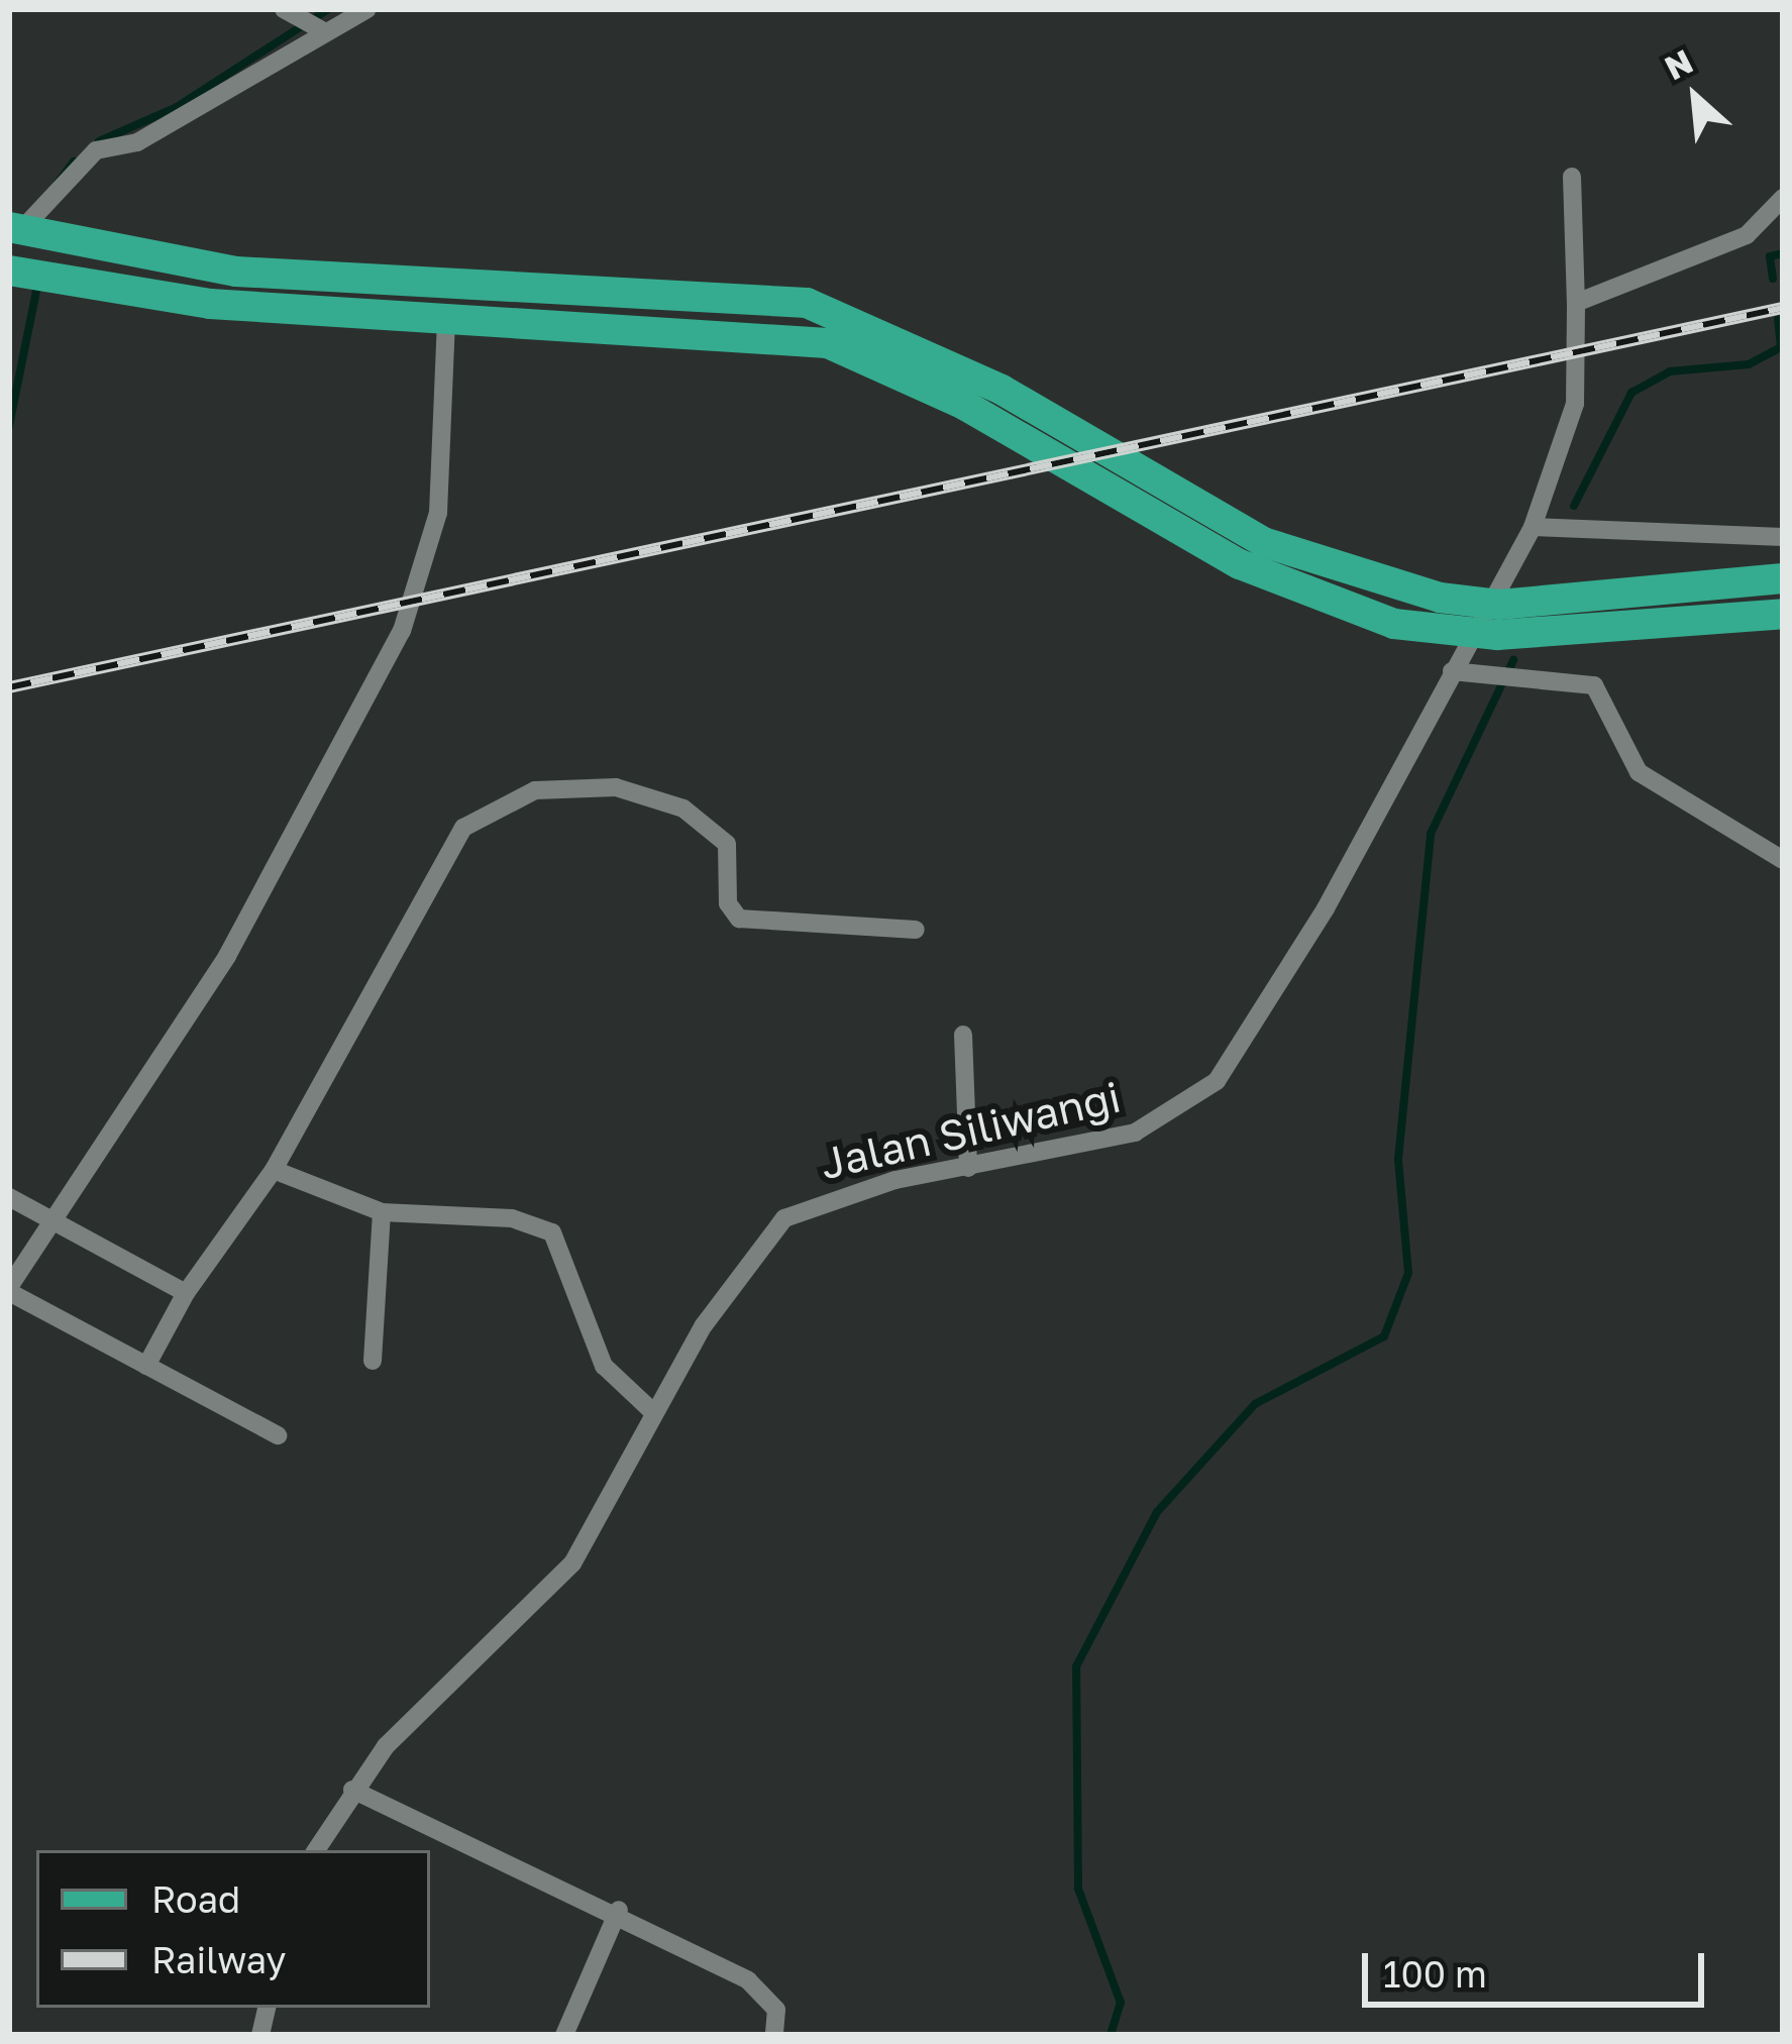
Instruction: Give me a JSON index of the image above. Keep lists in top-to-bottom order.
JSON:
{
  "streets": {
    "street": ["Jalan Siliwangi"]
  },
  "legend": ["Road", "Railway"],
  "scale_bar": "100 m",
  "north": "top left"
}
